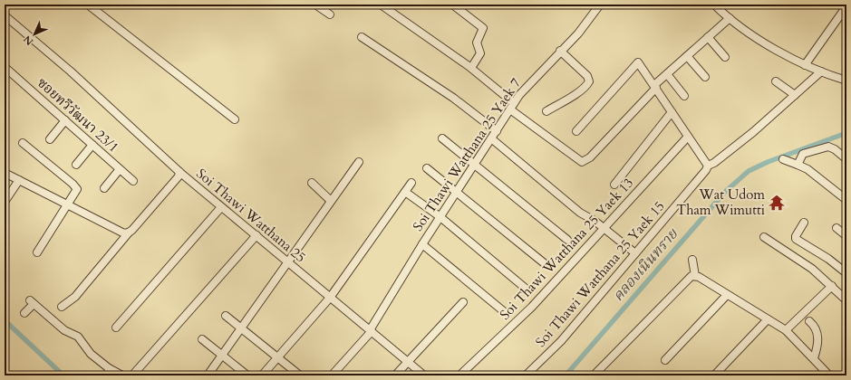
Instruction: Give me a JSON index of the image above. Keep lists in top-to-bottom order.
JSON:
{
  "streets": {
    "street": [
      "ซอยทวีวัฒนา 23/1",
      "Soi Thawi Watthana 25 Yaek 7",
      "Soi Thawi Watthana 25",
      "Soi Thawi Watthana 25 Yaek 13",
      "Soi Thawi Watthana 25 Yaek 15"
    ]
  },
  "crossings": [
    ["Soi Thawi Watthana 25 Yaek 7", "Soi Thawi Watthana 25"]
  ],
  "water": ["คลองเนินทราย"],
  "places": {
    "temple": ["Wat Udom Tham Wimutti"]
  },
  "north": "bottom left"
}
